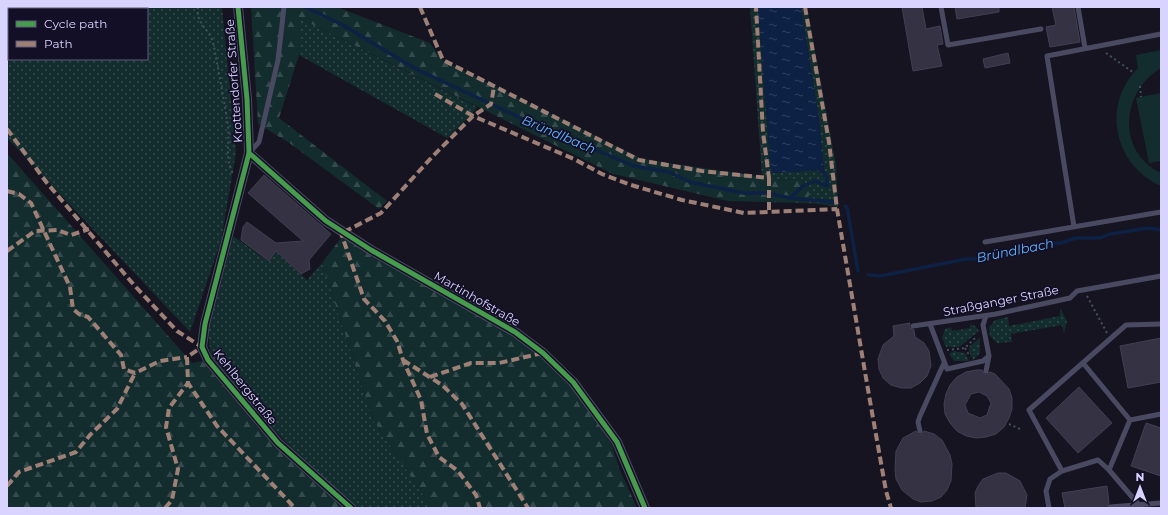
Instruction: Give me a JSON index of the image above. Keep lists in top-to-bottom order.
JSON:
{
  "streets": {
    "street": ["Krottendorfer Straße", "Martinhofstraße", "Kehlbergstraße"],
    "lane": ["Straßganger Straße"]
  },
  "crossings": [
    ["Krottendorfer Straße", "Martinhofstraße"],
    ["Krottendorfer Straße", "Kehlbergstraße"],
    ["Martinhofstraße", "Kehlbergstraße"]
  ],
  "water": ["Bründlbach"],
  "legend": ["Cycle path", "Path"],
  "north": "top"
}
